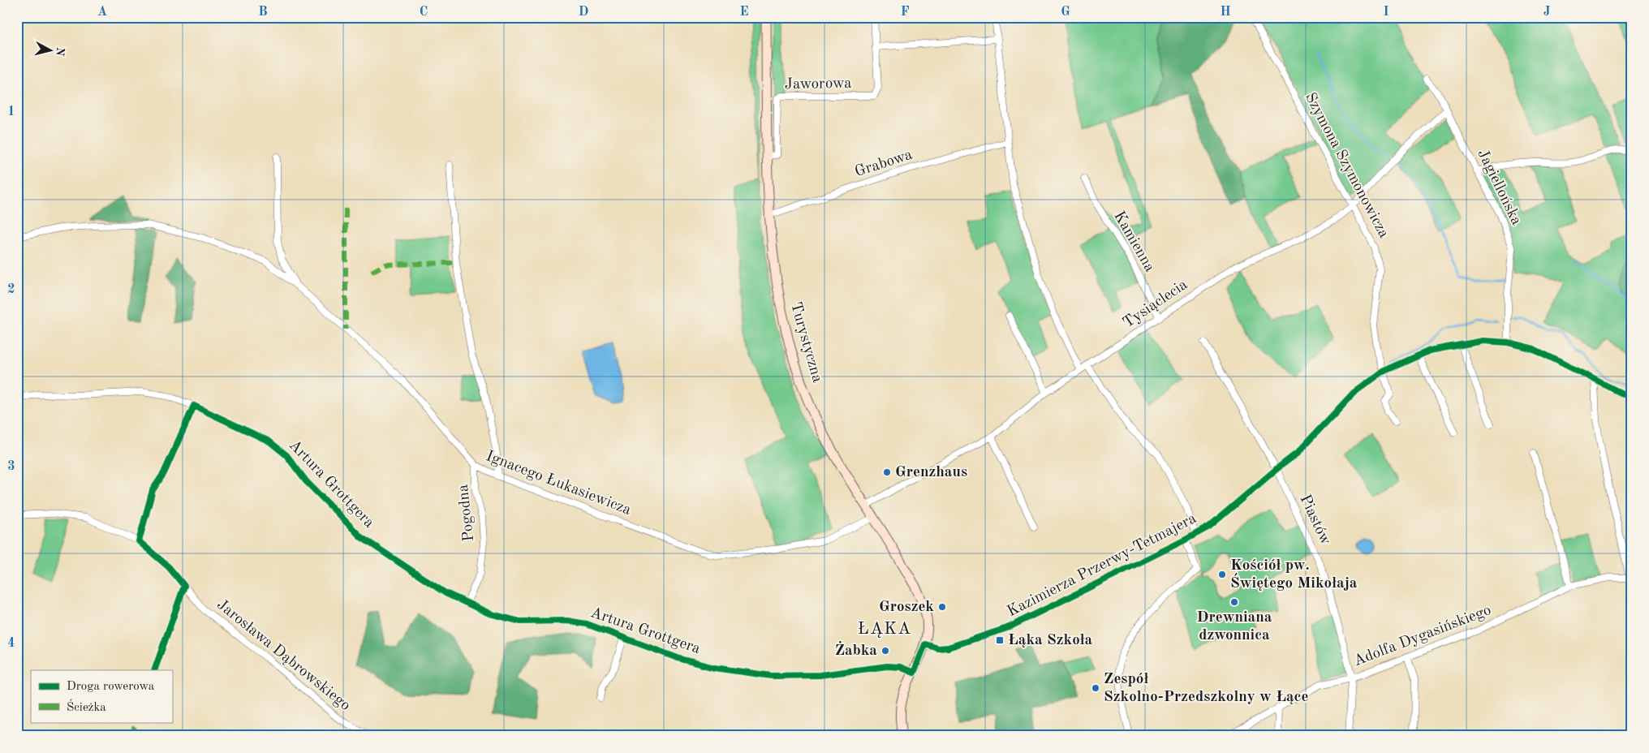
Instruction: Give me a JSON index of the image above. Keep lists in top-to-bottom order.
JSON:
{
  "streets": {
    "main road": ["Turystyczna"],
    "street": [
      "Jaworowa",
      "Grabowa",
      "Szymona Szymonowicza",
      "Jagiellońska",
      "Kamienna",
      "Tysiąclecia",
      "Ignacego Łukasiewicza",
      "Artura Grottgera",
      "Pogodna",
      "Piastów",
      "Kazimierza Przerwy-Tetmajera",
      "Adolfa Dygasińskiego",
      "Jarosława Dąbrowskiego"
    ]
  },
  "crossings": [
    ["Jaworowa", "Turystyczna"],
    ["Grabowa", "Turystyczna"],
    ["Szymona Szymonowicza", "Tysiąclecia"],
    ["Szymona Szymonowicza", "Kazimierza Przerwy-Tetmajera"],
    ["Jagiellońska", "Tysiąclecia"],
    ["Jagiellońska", "Kazimierza Przerwy-Tetmajera"],
    ["Kamienna", "Tysiąclecia"],
    ["Tysiąclecia", "Turystyczna"],
    ["Turystyczna", "Ignacego Łukasiewicza"],
    ["Turystyczna", "Artura Grottgera"],
    ["Turystyczna", "Kazimierza Przerwy-Tetmajera"],
    ["Ignacego Łukasiewicza", "Pogodna"],
    ["Artura Grottgera", "Pogodna"],
    ["Piastów", "Kazimierza Przerwy-Tetmajera"],
    ["Piastów", "Adolfa Dygasińskiego"]
  ],
  "districts": ["ŁĄKA"],
  "places": {
    "other": [
      "Grenzhaus",
      "Kościół pw. Świętego Mikołaja",
      "Drewniana dzwonnica",
      "Groszek",
      "Żabka",
      "Zespół Szkolno-Przedszkolny w Łące"
    ],
    "transit": ["Łąka Szkoła"]
  },
  "legend": ["Droga rowerowa", "Ścieżka"],
  "north": "right",
  "grid": {
    "columns": [
      "A",
      "B",
      "C",
      "D",
      "E",
      "F",
      "G",
      "H",
      "I",
      "J"
    ],
    "rows": [
      "1",
      "2",
      "3",
      "4"
    ]
  }
}
